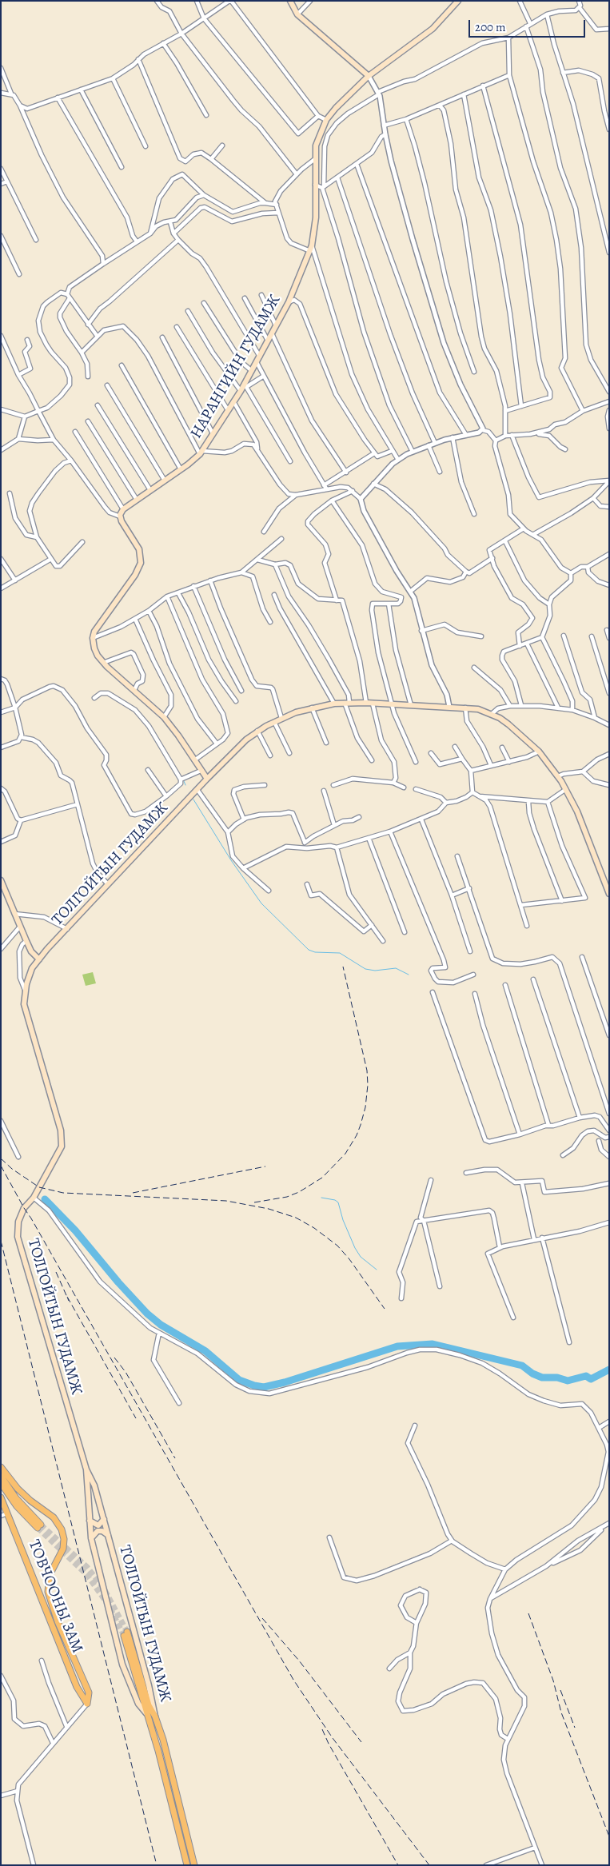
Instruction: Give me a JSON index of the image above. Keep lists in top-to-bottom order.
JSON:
{
  "streets": {
    "highway": ["ТОВЧООНЫ ЗАМ"],
    "main road": ["НАРАНГИЙН ГУДАМЖ", "ТОЛГОЙТЫН ГУДАМЖ"]
  },
  "scale_bar": "200 m"
}
